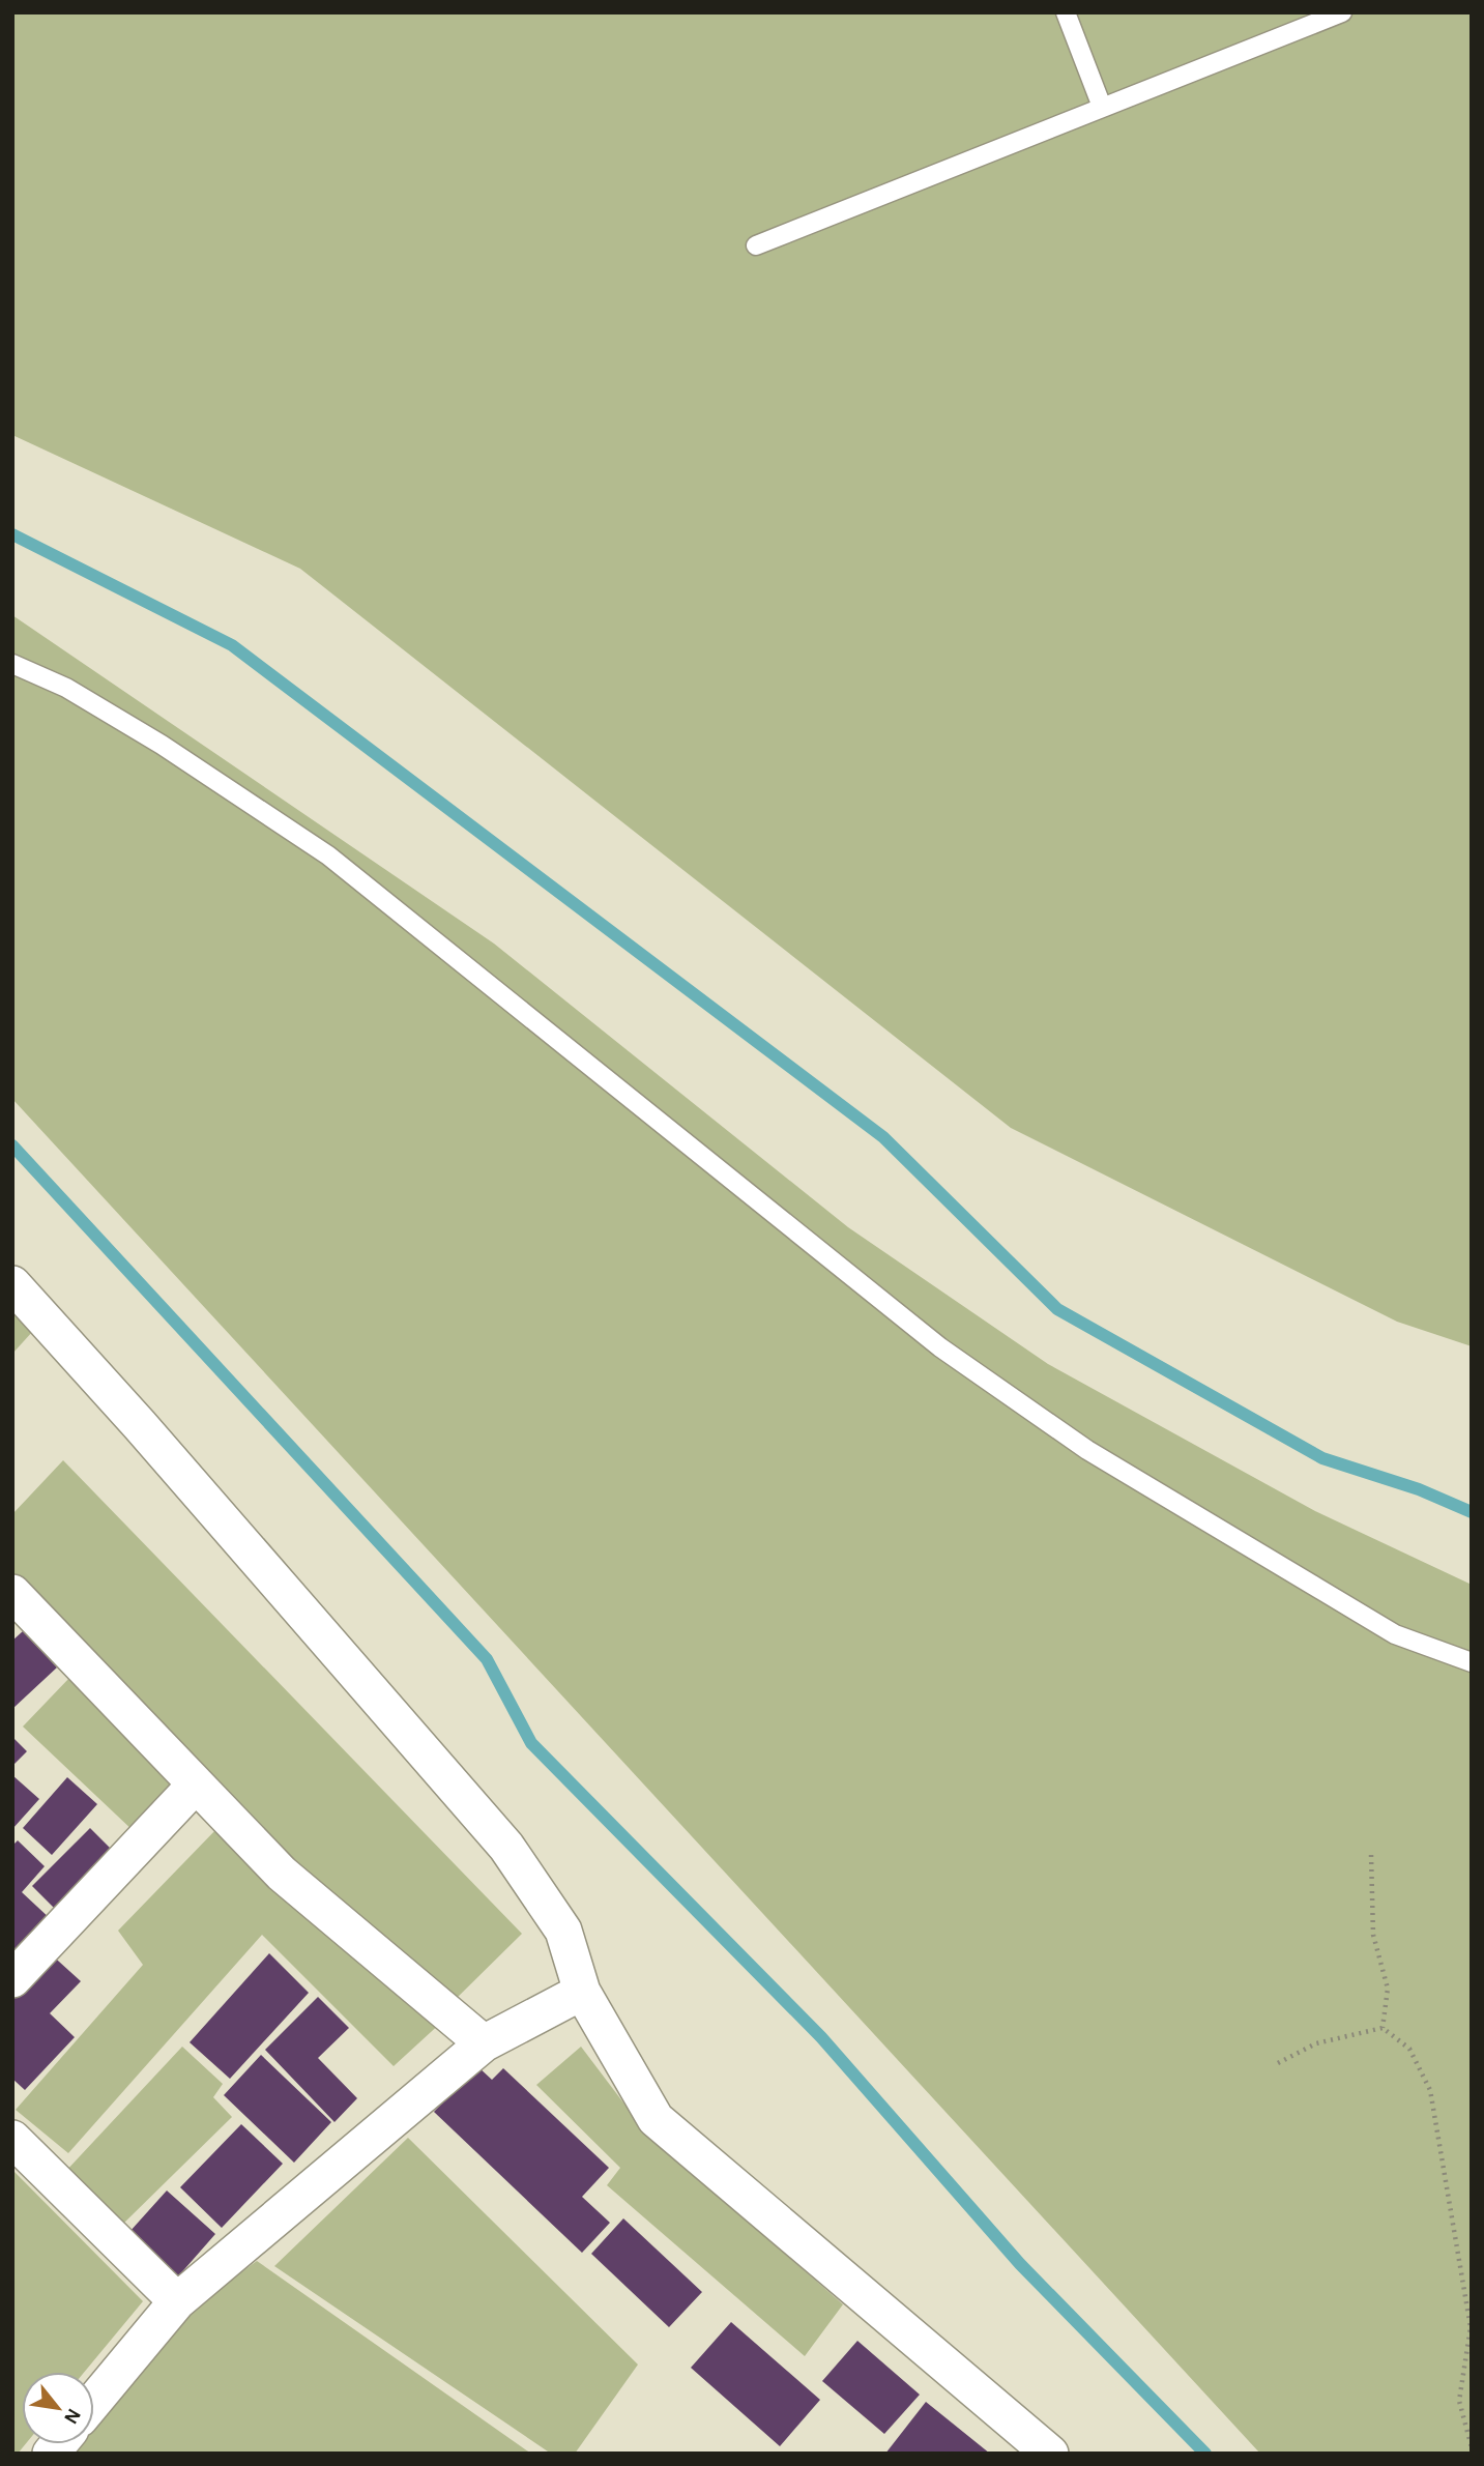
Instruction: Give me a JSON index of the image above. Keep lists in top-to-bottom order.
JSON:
{
  "north": "bottom right"
}
